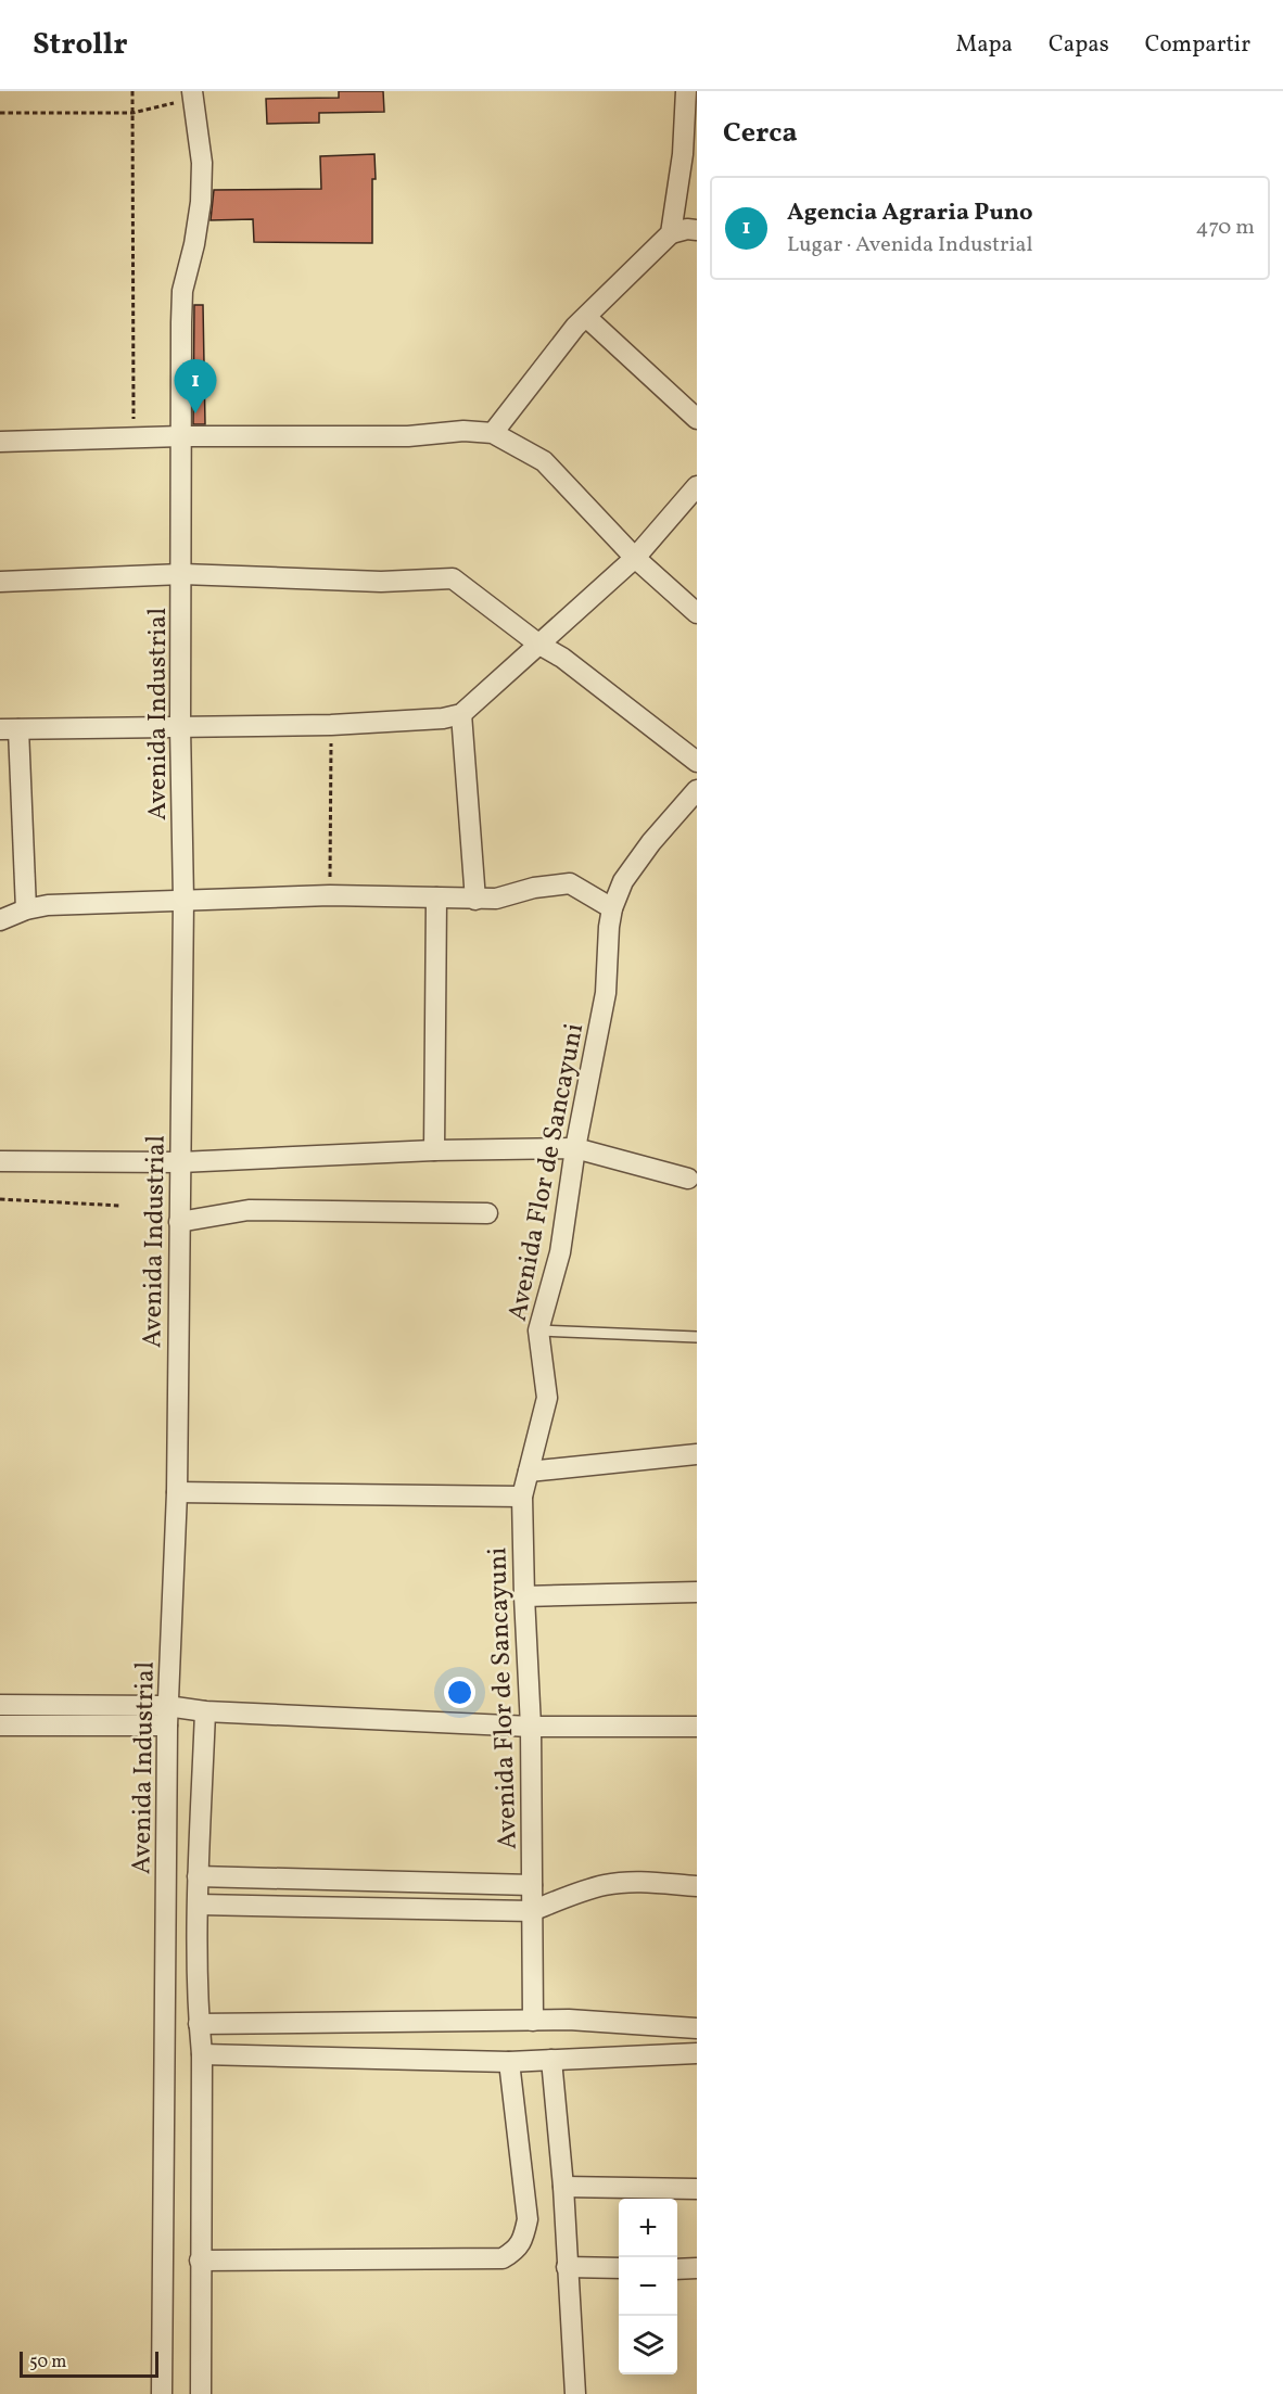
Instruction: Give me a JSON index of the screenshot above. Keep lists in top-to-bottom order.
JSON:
{
  "streets": {
    "street": ["Avenida Industrial", "Avenida Flor de Sancayuni"]
  },
  "scale_bar": "50 m",
  "page": {
    "header": "Strollr",
    "nav": ["Mapa", "Capas", "Compartir"],
    "heading": "Cerca",
    "list": [
      {
        "mark": "1",
        "name": "Agencia Agraria Puno",
        "note": "Lugar · Avenida Industrial",
        "value": "470 m"
      }
    ],
    "pins": "1",
    "map_buttons": ["+", "−"],
    "scale": "50 m"
  }
}
